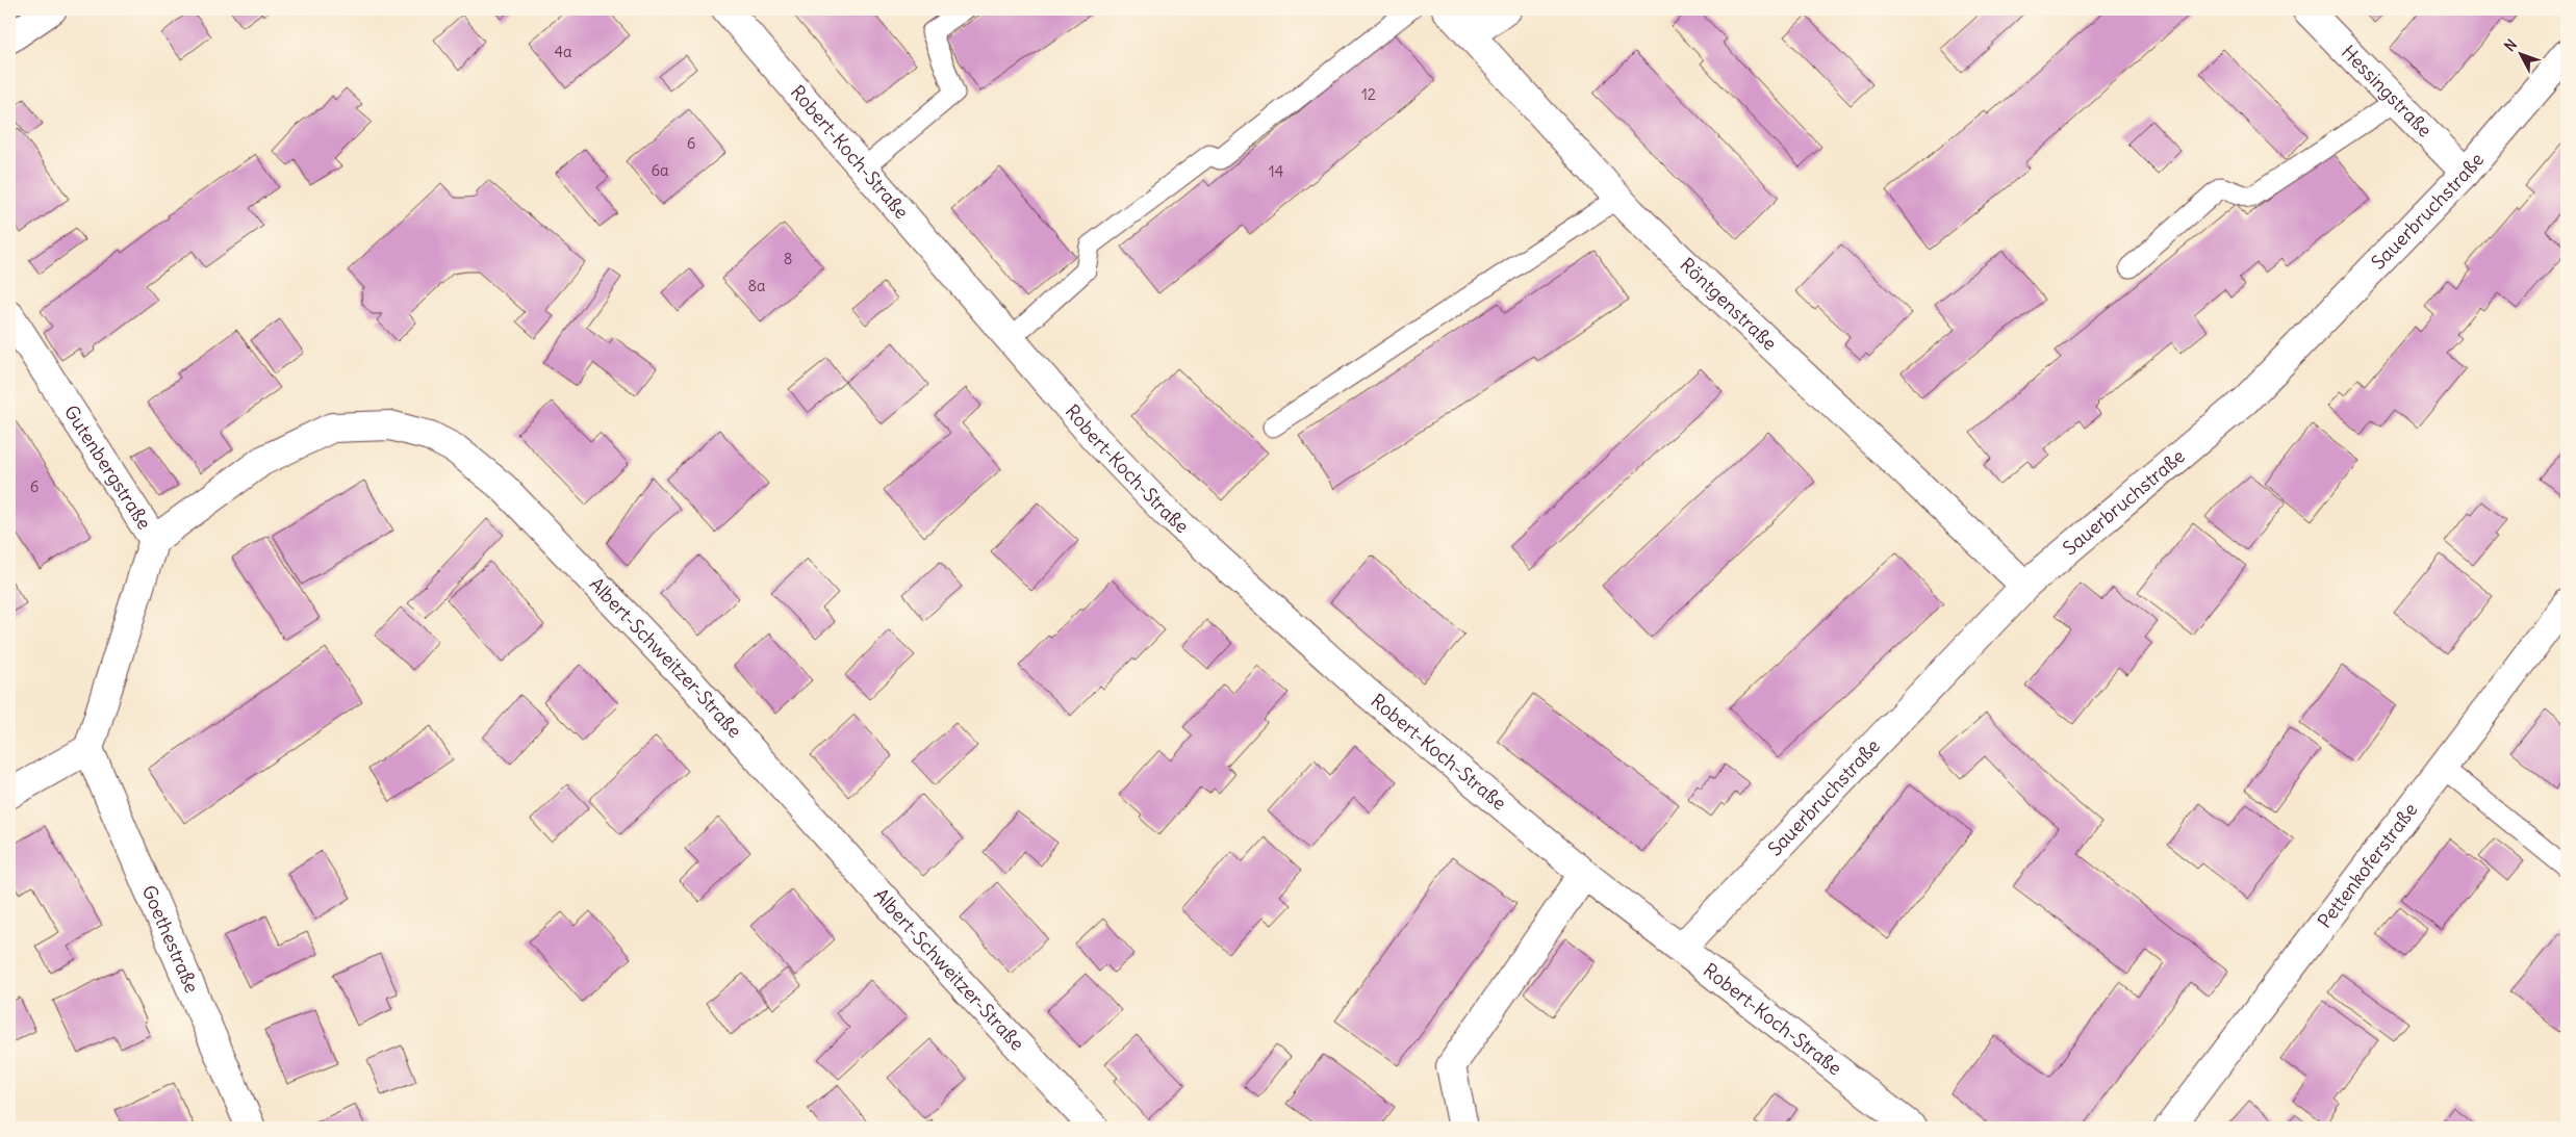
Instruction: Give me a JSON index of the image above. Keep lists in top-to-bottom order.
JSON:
{
  "streets": {
    "street": [
      "Hessingstraße",
      "Robert-Koch-Straße",
      "Sauerbruchstraße",
      "Röntgenstraße",
      "Gutenbergstraße",
      "Albert-Schweitzer-Straße",
      "Pettenkoferstraße",
      "Goethestraße"
    ]
  },
  "crossings": [
    ["Hessingstraße", "Sauerbruchstraße"],
    ["Robert-Koch-Straße", "Sauerbruchstraße"],
    ["Sauerbruchstraße", "Röntgenstraße"],
    ["Gutenbergstraße", "Albert-Schweitzer-Straße"],
    ["Gutenbergstraße", "Goethestraße"]
  ],
  "house_numbers": [
    "4a",
    "12",
    "6",
    "6a",
    "14",
    "8",
    "8a",
    "6"
  ],
  "north": "top left"
}
